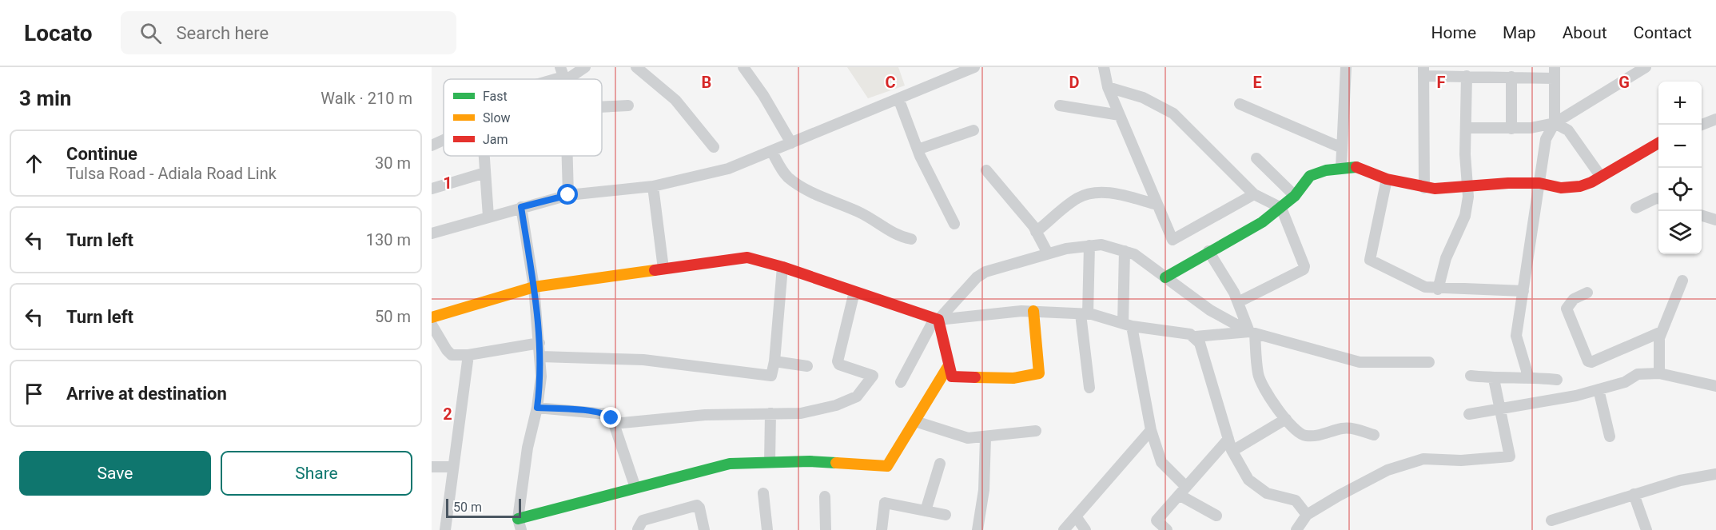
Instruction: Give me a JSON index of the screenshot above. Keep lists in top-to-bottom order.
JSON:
{
  "legend": ["Fast", "Slow", "Jam"],
  "scale_bar": "50 m",
  "page": {
    "header": "Locato",
    "search": "Search here",
    "nav": [
      "Home",
      "Map",
      "About",
      "Contact"
    ],
    "heading": ["3 min", "Walk · 210 m"],
    "map_buttons": ["+", "−"],
    "list": [
      ["Continue", "Tulsa Road - Adiala Road Link", "30 m"],
      ["Turn left", "130 m"],
      ["Turn left", "50 m"],
      "Arrive at destination"
    ],
    "buttons": ["Save", "Share"],
    "scale": "50 m"
  },
  "grid": {
    "columns": [
      "B",
      "C",
      "D",
      "E",
      "F",
      "G"
    ],
    "rows": ["1", "2"]
  }
}
